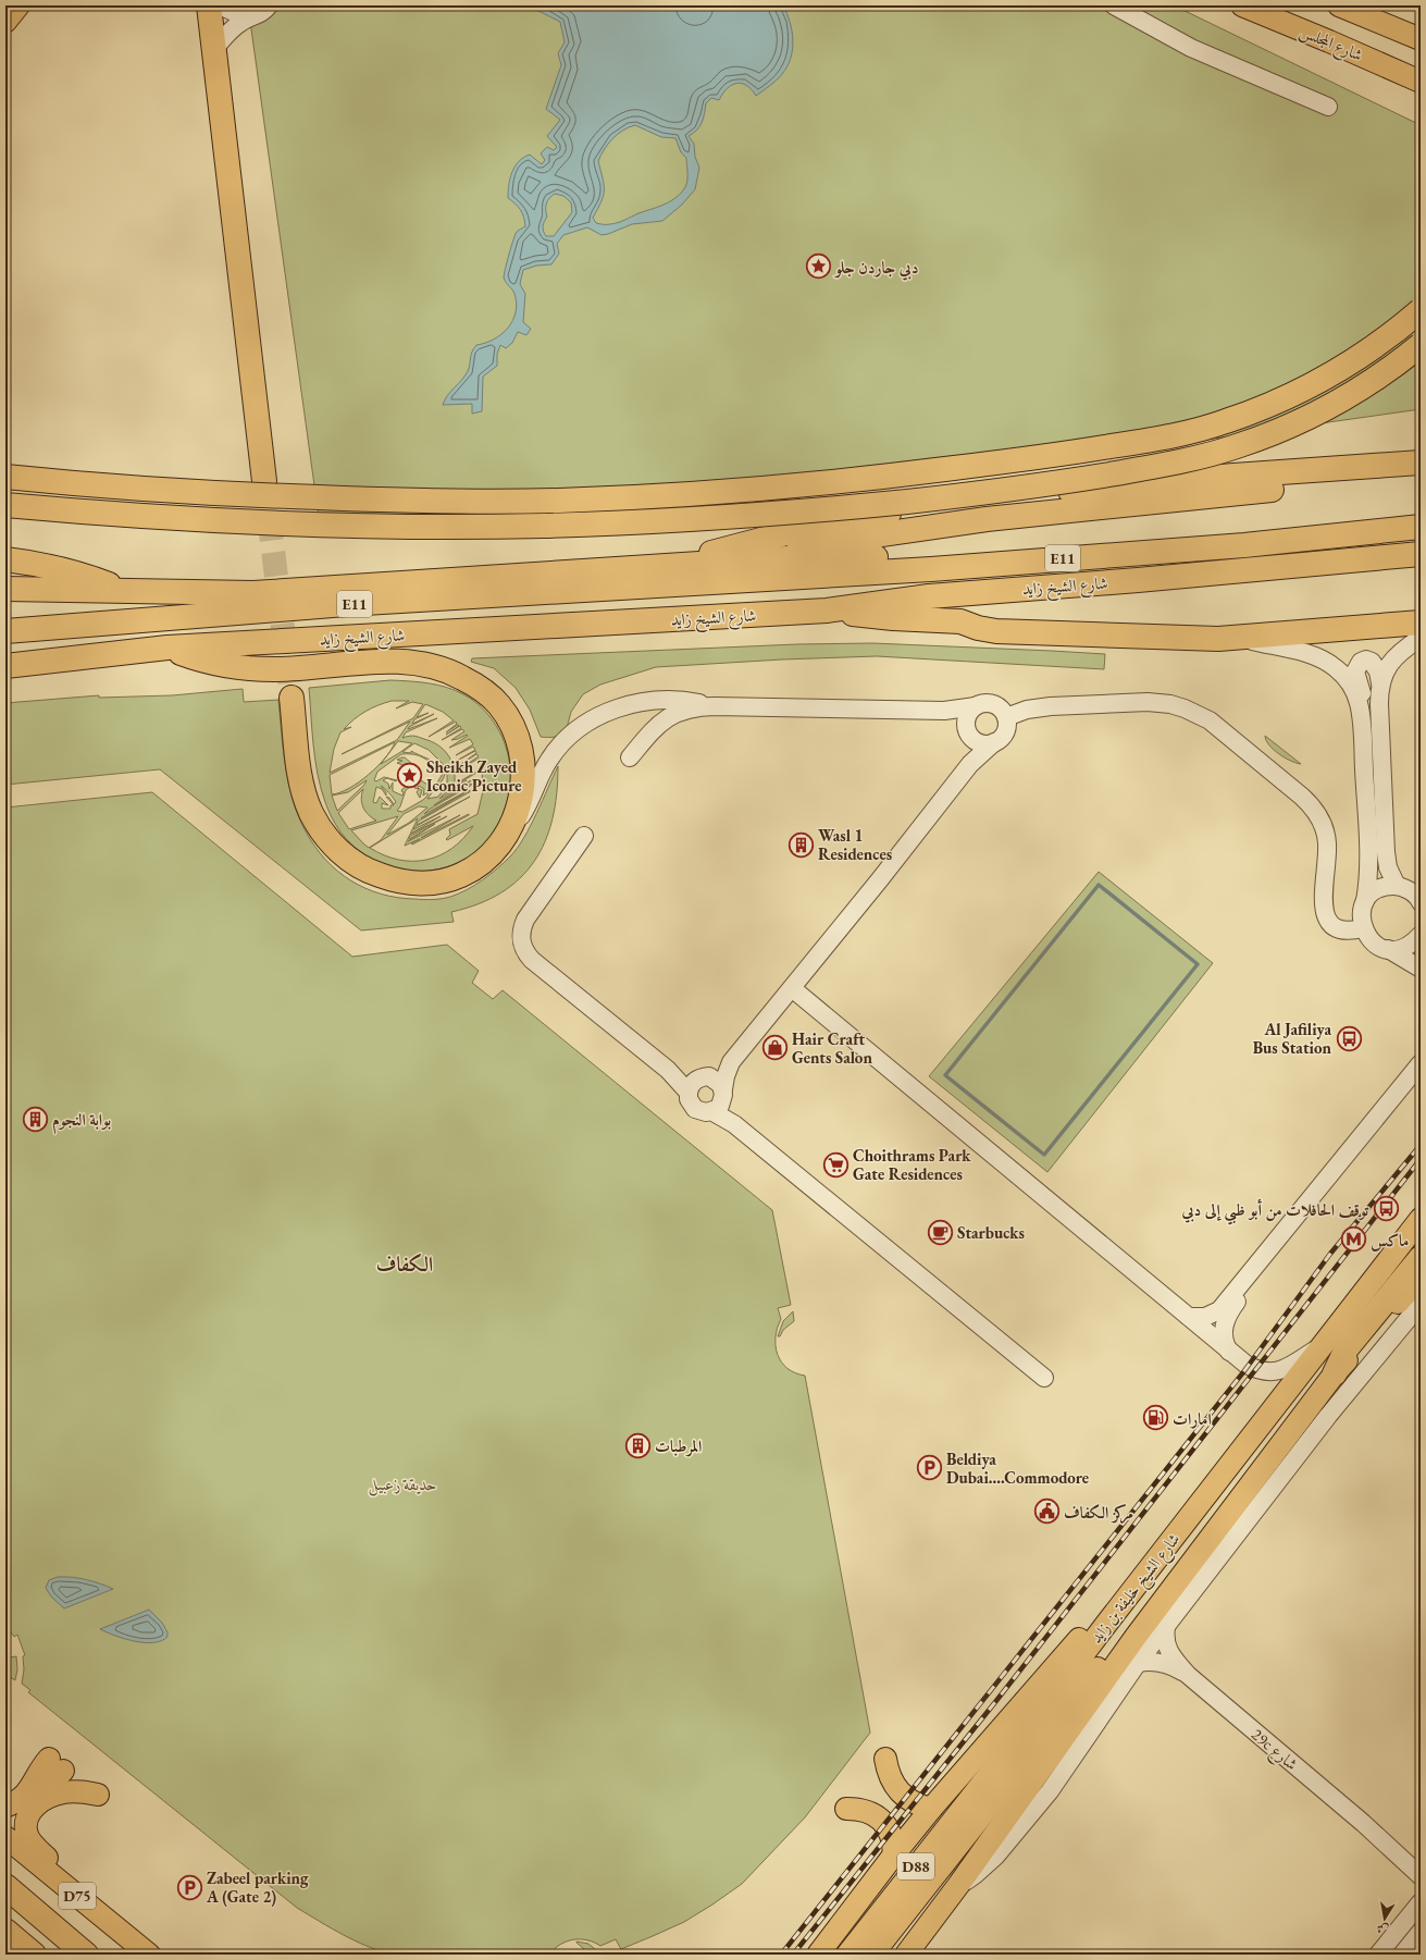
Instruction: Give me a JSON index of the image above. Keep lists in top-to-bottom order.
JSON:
{
  "streets": {
    "highway": ["E11", "شارع الشيخ زايد", "D75"],
    "main road": ["شارع المجلس", "شارع الشيخ خليفة بن زايد", "D88"],
    "street": ["29c شارع"]
  },
  "districts": ["الكفاف"],
  "parks": ["حديقة زعبيل"],
  "places": {
    "place": ["دبي جاردن جلو", "Sheikh Zayed Iconic Picture"],
    "building": ["Wasl 1 Residences", "بوابة النجوم", "المرطبات"],
    "bus stop": ["Al Jafiliya Bus Station", "توقف الحافلات من أبو ظبي إلى دبي"],
    "shop": ["Hair Craft Gents Salon"],
    "supermarket": ["Choithrams Park Gate Residences"],
    "cafe": ["Starbucks"],
    "metro station": ["ماكس"],
    "fuel station": ["امارات"],
    "parking": ["Beldiya Dubai....Commodore", "Zabeel parking A (Gate 2)"],
    "public building": ["مركز الكفاف"]
  },
  "north": "bottom"
}
